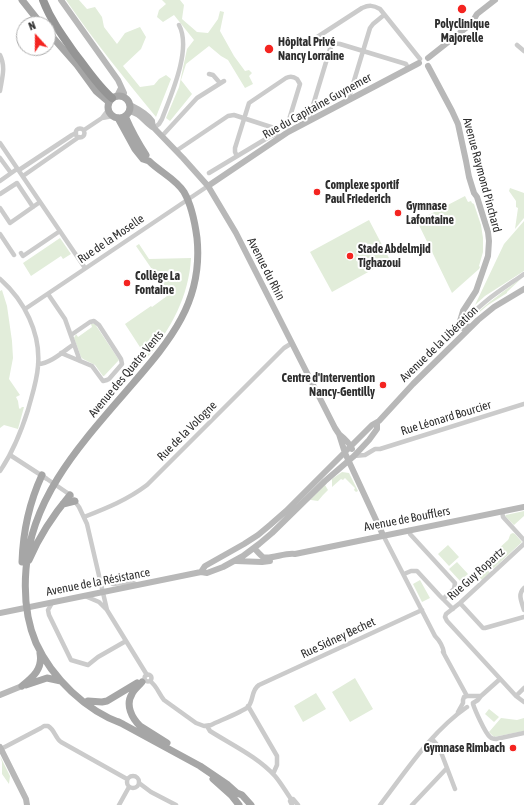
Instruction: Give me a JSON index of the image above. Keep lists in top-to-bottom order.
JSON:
{
  "streets": {
    "main road": [
      "Rue du Capitaine Guynemer",
      "Avenue Raymond Pinchard",
      "Avenue du Rhin",
      "Avenue de la Libération",
      "Avenue des Quatre Vents",
      "Avenue de Boufflers",
      "Avenue de la Résistance"
    ],
    "street": [
      "Rue de la Moselle",
      "Rue Léonard Bourcier",
      "Rue de la Vologne",
      "Rue Guy Ropartz",
      "Rue Sidney Bechet"
    ]
  },
  "crossings": [
    ["Rue du Capitaine Guynemer", "Avenue Raymond Pinchard"],
    ["Rue du Capitaine Guynemer", "Rue de la Moselle"],
    ["Rue du Capitaine Guynemer", "Avenue du Rhin"],
    ["Avenue Raymond Pinchard", "Avenue de la Libération"],
    ["Rue de la Moselle", "Avenue du Rhin"],
    ["Avenue du Rhin", "Avenue de la Libération"],
    ["Avenue du Rhin", "Avenue des Quatre Vents"],
    ["Avenue du Rhin", "Rue de la Vologne"],
    ["Avenue du Rhin", "Avenue de la Résistance"],
    ["Avenue de la Libération", "Rue Léonard Bourcier"],
    ["Avenue de la Libération", "Avenue de la Résistance"],
    ["Avenue de Boufflers", "Avenue de la Résistance"]
  ],
  "places": [
    "Polyclinique Majorelle",
    "Hôpital Privé Nancy Lorraine",
    "Complexe sportif Paul Friederich",
    "Gymnase Lafontaine",
    "Stade Abdelmjid Tighazoui",
    "Collège La Fontaine",
    "Centre d'Intervention Nancy-Gentilly",
    "Gymnase Rimbach"
  ],
  "north": "top"
}
